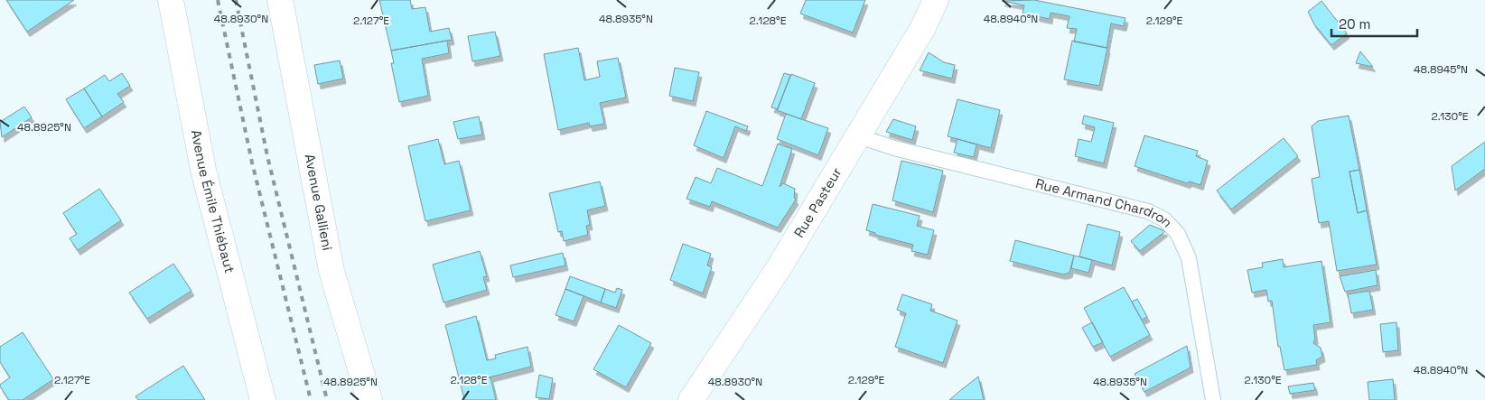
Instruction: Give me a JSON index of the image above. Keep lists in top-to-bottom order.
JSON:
{
  "streets": {
    "street": ["Avenue Émile Thiébaut", "Avenue Gallieni", "Rue Pasteur"],
    "lane": ["Rue Armand Chardron"]
  },
  "crossings": [
    ["Rue Pasteur", "Rue Armand Chardron"]
  ],
  "scale_bar": "20 m",
  "coordinates": [
    "48.8930°N",
    "48.8935°N",
    "48.8940°N",
    "2.127°E",
    "2.129°E",
    "2.128°E",
    "48.8945°N",
    "2.130°E",
    "48.8925°N"
  ]
}
